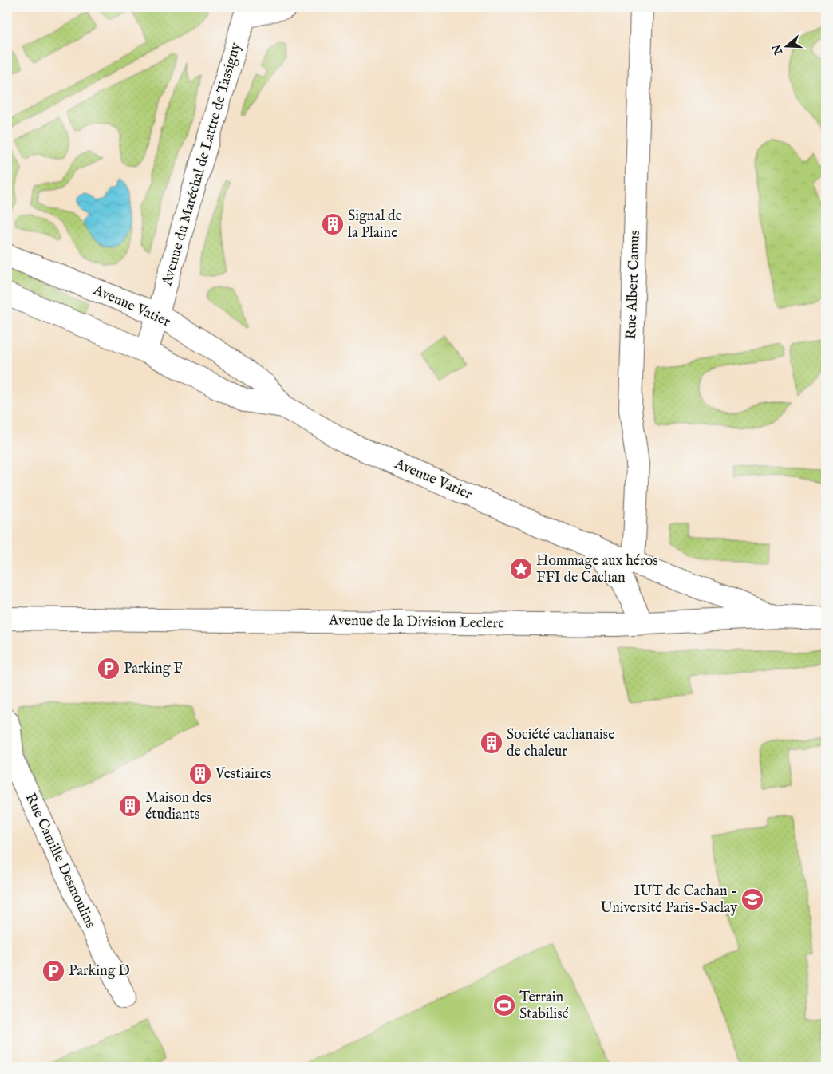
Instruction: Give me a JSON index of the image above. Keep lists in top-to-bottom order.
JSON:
{
  "streets": {
    "main road": [
      "Avenue du Maréchal de Lattre de Tassigny",
      "Rue Albert Camus",
      "Avenue Vatier",
      "Avenue de la Division Leclerc",
      "Rue Camille Desmoulins"
    ]
  },
  "crossings": [
    ["Avenue du Maréchal de Lattre de Tassigny", "Avenue Vatier"],
    ["Rue Albert Camus", "Avenue Vatier"],
    ["Avenue Vatier", "Avenue de la Division Leclerc"]
  ],
  "places": {
    "building": [
      "Signal de la Plaine",
      "Société cachanaise de chaleur",
      "Vestiaires",
      "Maison des étudiants"
    ],
    "place": ["Hommage aux héros FFI de Cachan"],
    "parking": ["Parking F", "Parking D"],
    "school or university": ["IUT de Cachan - Université Paris-Saclay"],
    "sports": ["Terrain Stabilisé"]
  },
  "north": "left"
}
